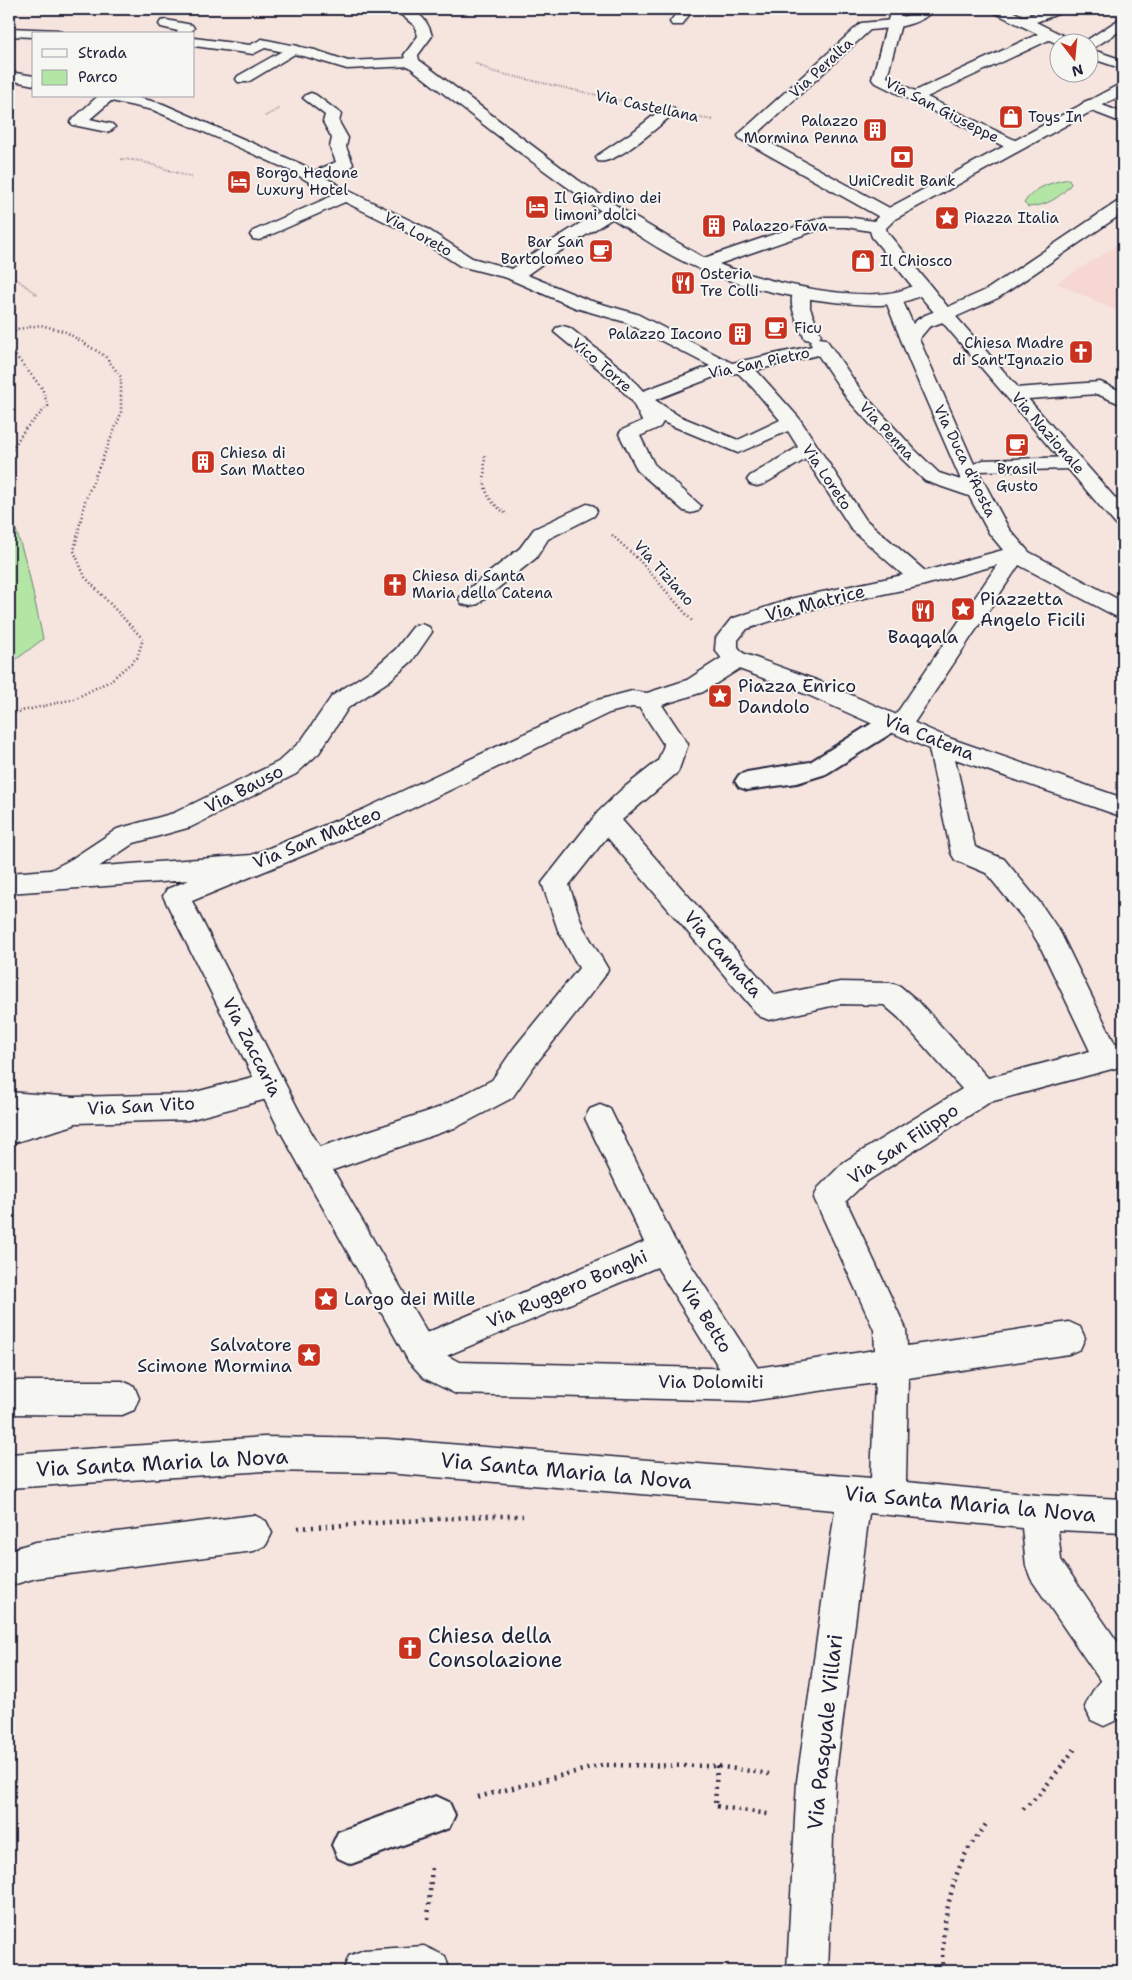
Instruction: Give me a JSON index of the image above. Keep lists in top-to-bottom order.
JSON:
{
  "streets": {
    "street": [
      "Via Peralta",
      "Via San Giuseppe",
      "Via Loreto",
      "Via San Pietro",
      "Vico Torre",
      "Via Penna",
      "Via Nazionale",
      "Via Duca d'Aosta",
      "Via Matrice",
      "Via Catena",
      "Via Bauso",
      "Via San Matteo",
      "Via Cannata",
      "Via Zaccaria",
      "Via San Vito",
      "Via San Filippo",
      "Via Ruggero Bonghi",
      "Via Betto",
      "Via Dolomiti",
      "Via Santa Maria la Nova",
      "Via Pasquale Villari"
    ],
    "path": ["Via Castellana", "Via Tiziano"]
  },
  "crossings": [
    ["Via Peralta", "Via Castellana"],
    ["Via Peralta", "Via San Giuseppe"],
    ["Via Loreto", "Via San Pietro"],
    ["Via Loreto", "Via Matrice"],
    ["Via San Pietro", "Vico Torre"],
    ["Via San Pietro", "Via Penna"],
    ["Via Penna", "Via Duca d'Aosta"],
    ["Via Duca d'Aosta", "Via Matrice"],
    ["Via Tiziano", "Via Matrice"],
    ["Via Tiziano", "Via Catena"],
    ["Via Tiziano", "Via San Matteo"],
    ["Via Matrice", "Via Catena"],
    ["Via Matrice", "Via San Matteo"],
    ["Via Catena", "Via San Matteo"],
    ["Via Bauso", "Via San Matteo"],
    ["Via San Matteo", "Via Zaccaria"],
    ["Via Cannata", "Via San Filippo"],
    ["Via Zaccaria", "Via San Vito"],
    ["Via Zaccaria", "Via Dolomiti"],
    ["Via San Filippo", "Via Dolomiti"],
    ["Via San Filippo", "Via Pasquale Villari"],
    ["Via Ruggero Bonghi", "Via Betto"],
    ["Via Ruggero Bonghi", "Via Dolomiti"],
    ["Via Betto", "Via Dolomiti"],
    ["Via Dolomiti", "Via Pasquale Villari"],
    ["Via Santa Maria la Nova", "Via Pasquale Villari"]
  ],
  "places": {
    "shop": ["Toys In", "Il Chiosco"],
    "building": [
      "Palazzo Mormina Penna",
      "Palazzo Fava",
      "Palazzo Iacono",
      "Chiesa di San Matteo"
    ],
    "bank": ["UniCredit Bank"],
    "hotel": ["Borgo Hedone Luxury Hotel", "Il Giardino dei limoni dolci"],
    "place": [
      "Piazza Italia",
      "Piazzetta Angelo Ficili",
      "Piazza Enrico Dandolo",
      "Largo dei Mille",
      "Salvatore Scimone Mormina"
    ],
    "cafe": ["Bar San Bartolomeo", "Ficu", "Brasil Gusto"],
    "restaurant": ["Osteria Tre Colli", "Baqqala"],
    "church": ["Chiesa Madre di Sant'Ignazio", "Chiesa di Santa Maria della Catena", "Chiesa della Consolazione"]
  },
  "legend": ["Strada", "Parco"],
  "north": "bottom"
}
